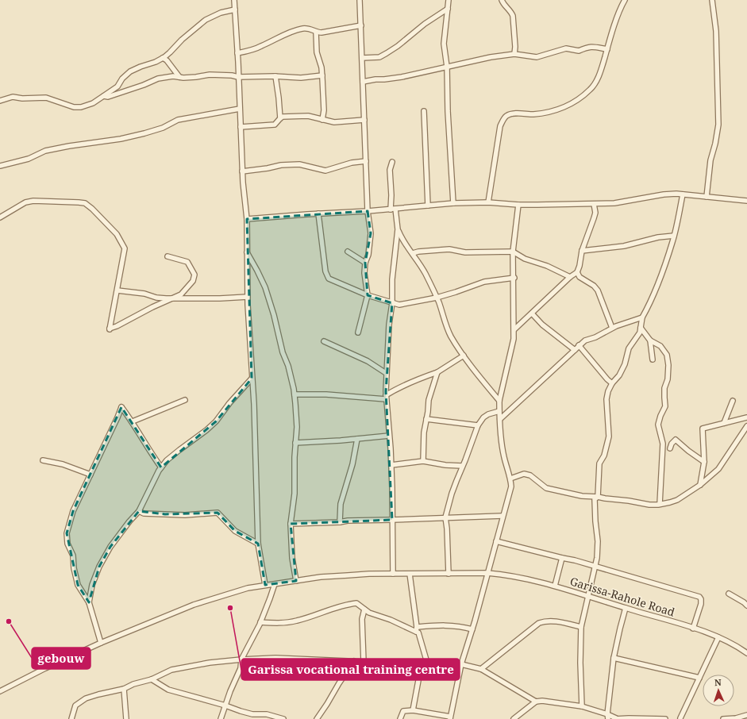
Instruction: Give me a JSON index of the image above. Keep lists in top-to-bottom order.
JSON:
{
  "streets": {
    "street": ["Garissa-Rahole Road"]
  },
  "places": ["Garissa vocational training centre", "gebouw"],
  "north": "top"
}
